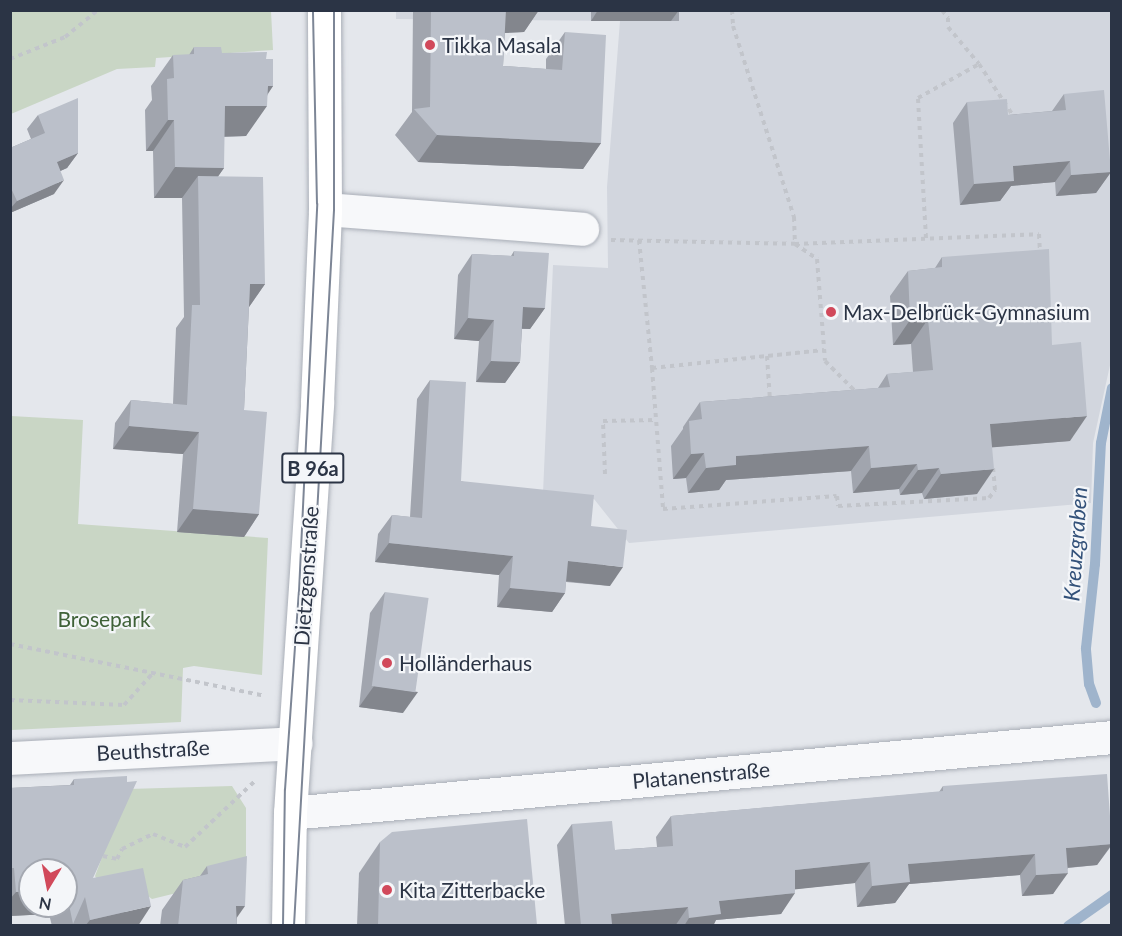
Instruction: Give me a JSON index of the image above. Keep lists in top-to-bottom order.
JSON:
{
  "streets": {
    "main road": ["B 96a", "Dietzgenstraße"],
    "street": ["Beuthstraße", "Platanenstraße"]
  },
  "crossings": [
    ["Dietzgenstraße", "Beuthstraße"],
    ["Dietzgenstraße", "Platanenstraße"]
  ],
  "water": ["Kreuzgraben"],
  "parks": ["Brosepark"],
  "places": [
    "Tikka Masala",
    "Max-Delbrück-Gymnasium",
    "Holländerhaus",
    "Kita Zitterbacke"
  ],
  "north": "bottom"
}
